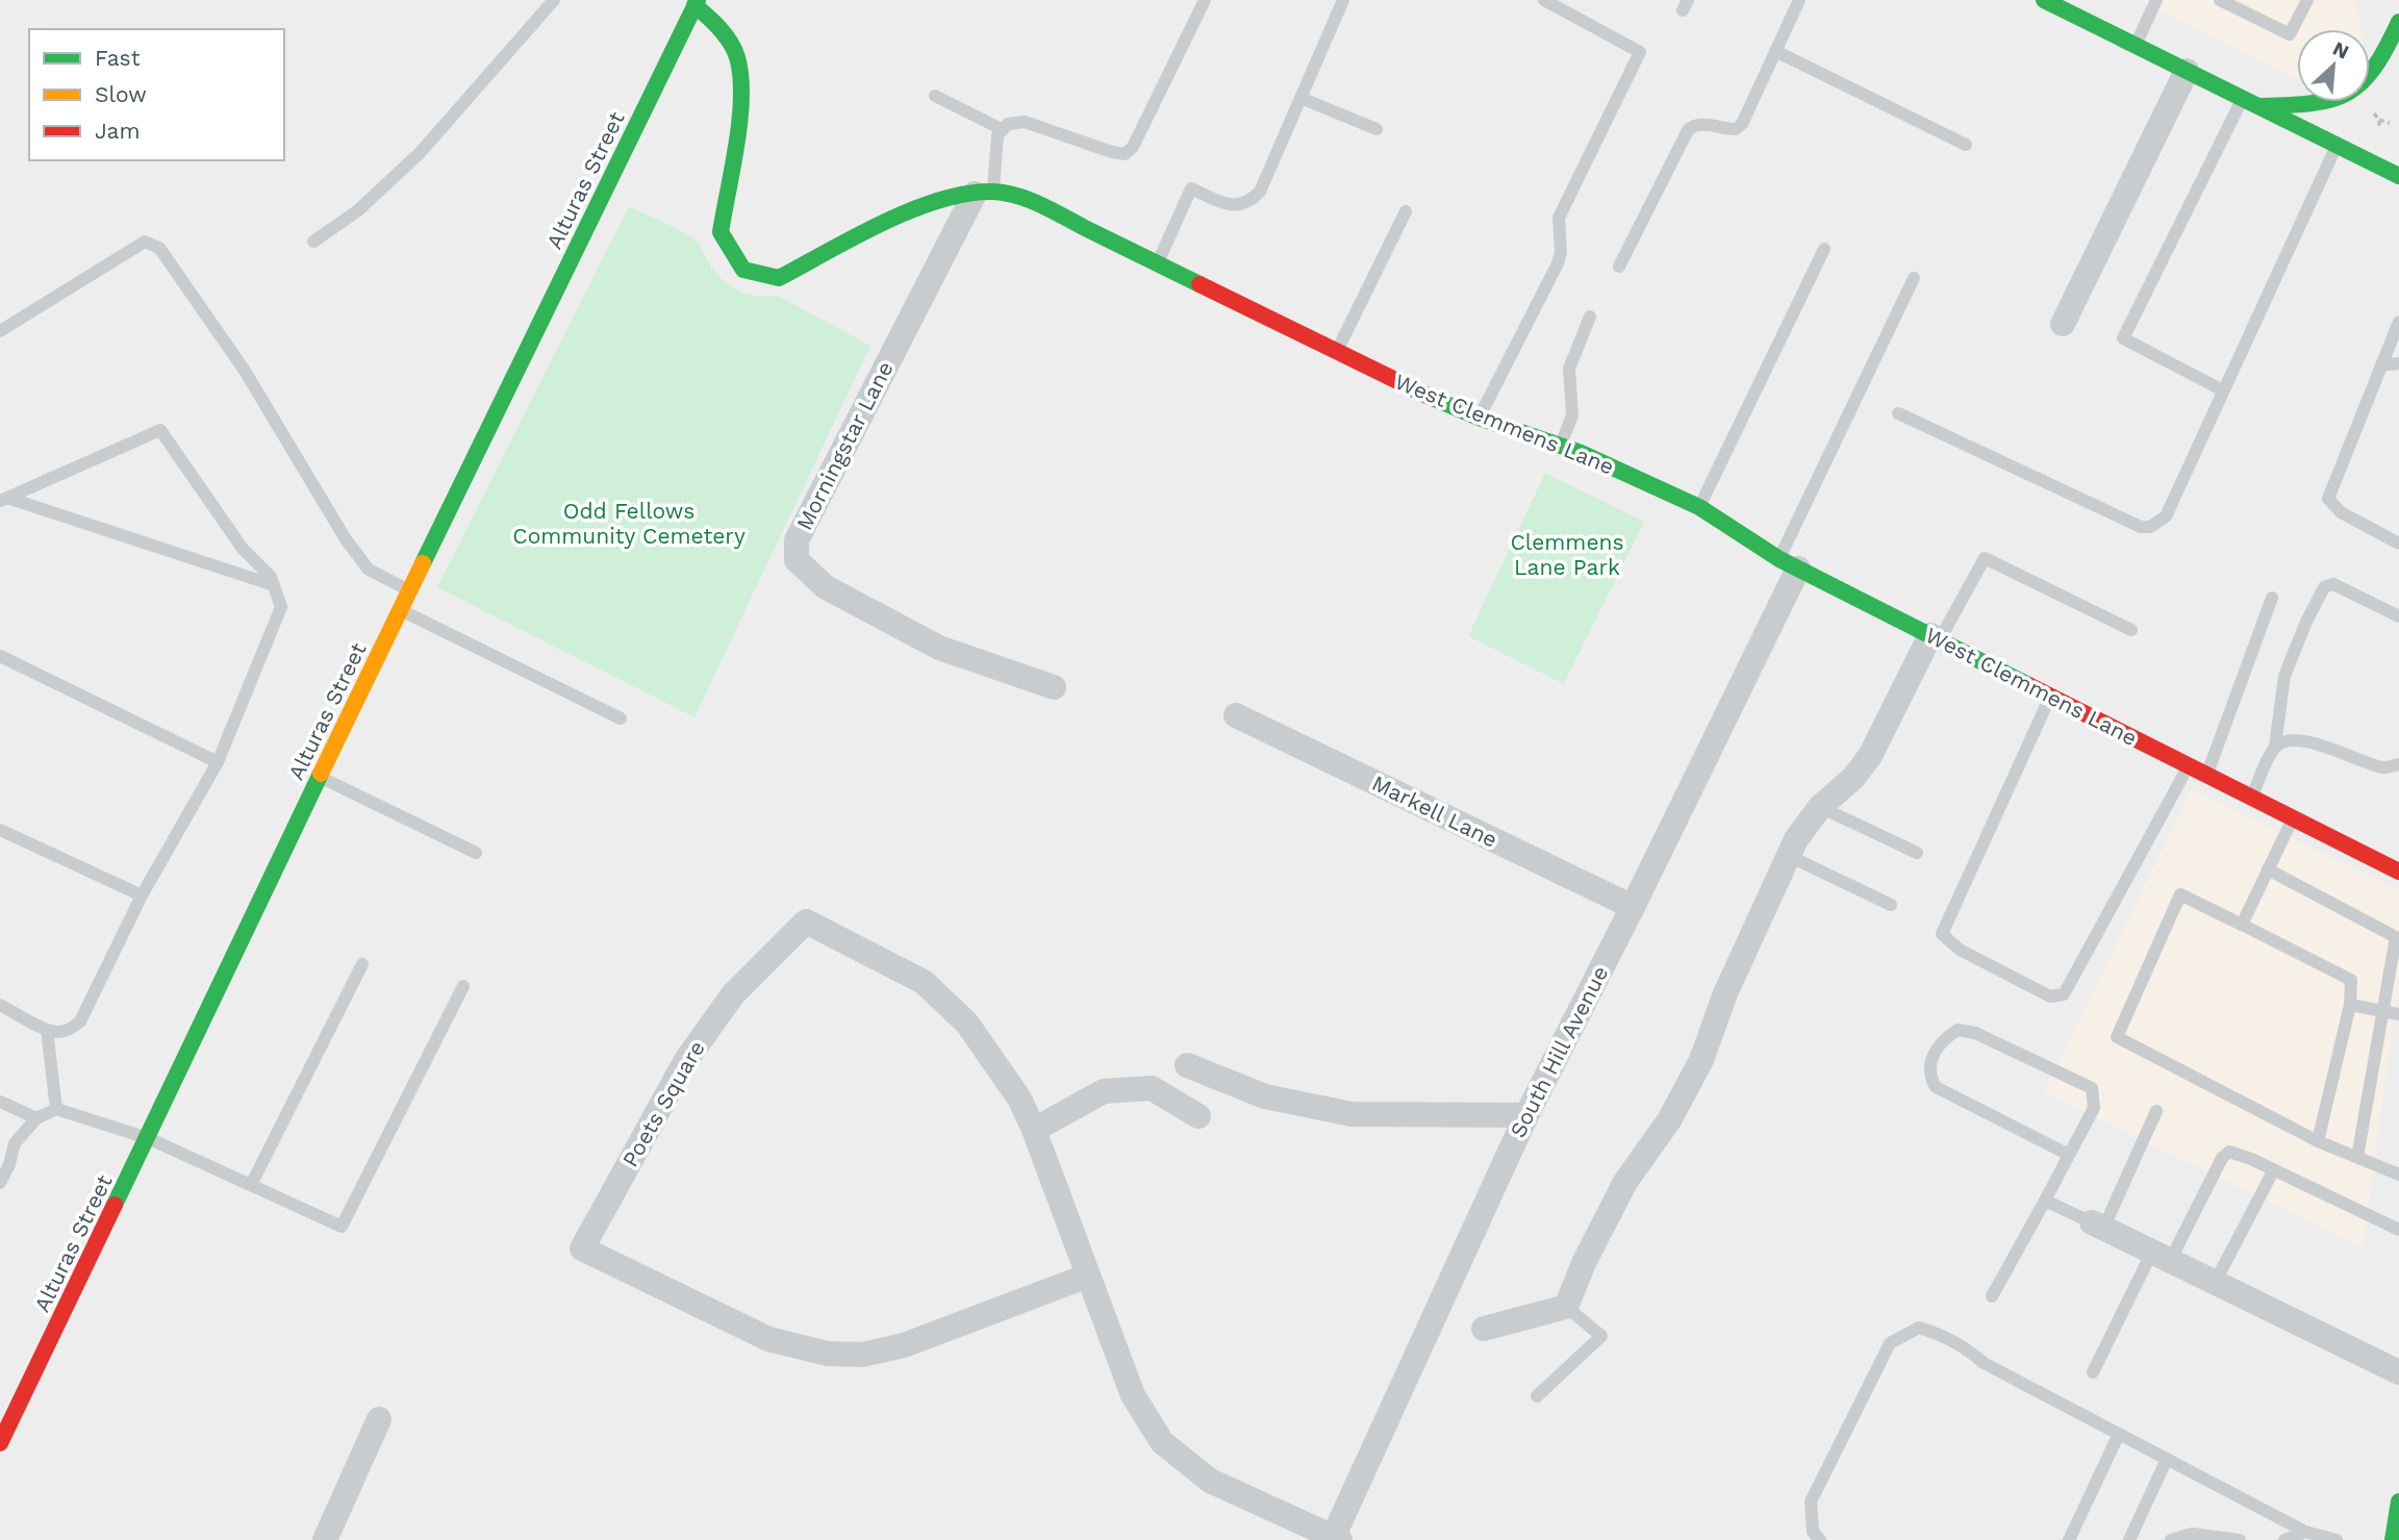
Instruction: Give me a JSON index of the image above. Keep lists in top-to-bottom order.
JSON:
{
  "streets": {
    "street": [
      "Alturas Street",
      "West Clemmens Lane",
      "Morningstar Lane",
      "Markell Lane",
      "South Hill Avenue",
      "Poets Square"
    ]
  },
  "crossings": [
    ["Alturas Street", "West Clemmens Lane"],
    ["West Clemmens Lane", "Morningstar Lane"],
    ["West Clemmens Lane", "South Hill Avenue"],
    ["Markell Lane", "South Hill Avenue"],
    ["South Hill Avenue", "Poets Square"]
  ],
  "parks": ["Odd Fellows Community Cemetery", "Clemmens Lane Park"],
  "legend": ["Fast", "Slow", "Jam"],
  "north": "top right"
}
